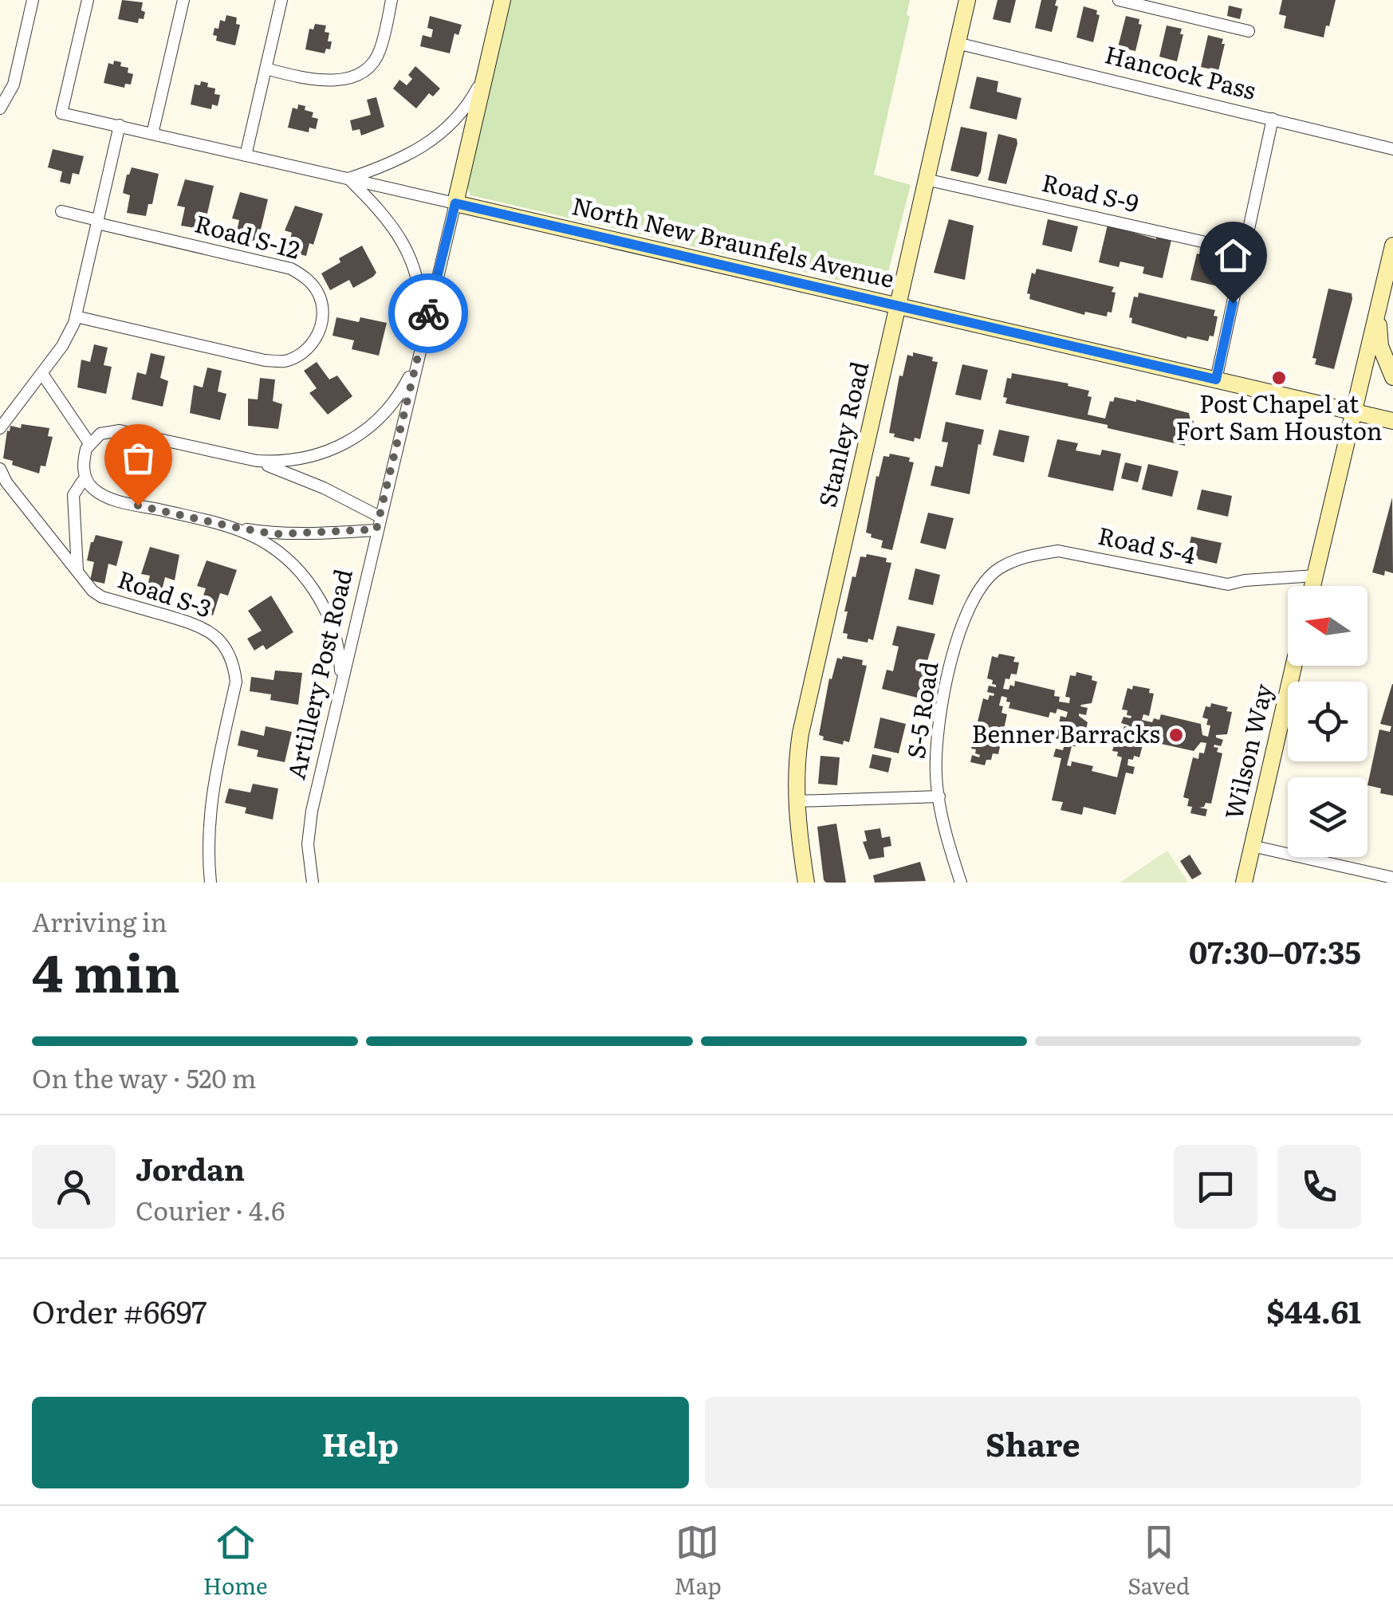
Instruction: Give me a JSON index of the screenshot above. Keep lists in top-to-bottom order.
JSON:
{
  "streets": {
    "street": [
      "Hancock Pass",
      "Road S-9",
      "Road S-12",
      "North New Braunfels Avenue",
      "Stanley Road",
      "Road S-4",
      "Road S-3",
      "Artillery Post Road",
      "S-5 Road",
      "Wilson Way"
    ]
  },
  "crossings": [
    ["Hancock Pass", "Stanley Road"],
    ["Road S-9", "Stanley Road"],
    ["North New Braunfels Avenue", "Stanley Road"],
    ["North New Braunfels Avenue", "Artillery Post Road"],
    ["Road S-4", "S-5 Road"]
  ],
  "places": ["Post Chapel at Fort Sam Houston", "Benner Barracks"],
  "north": "left",
  "page": {
    "heading": ["4 min", "Arriving in", "07:30–07:35"],
    "panel": [
      "Jordan",
      "Courier · 4.6",
      "Order #6697",
      "$44.61"
    ],
    "bar": "On the way · 520 m",
    "buttons": ["Help", "Share"],
    "tabs": ["Home", "Map", "Saved"]
  }
}
